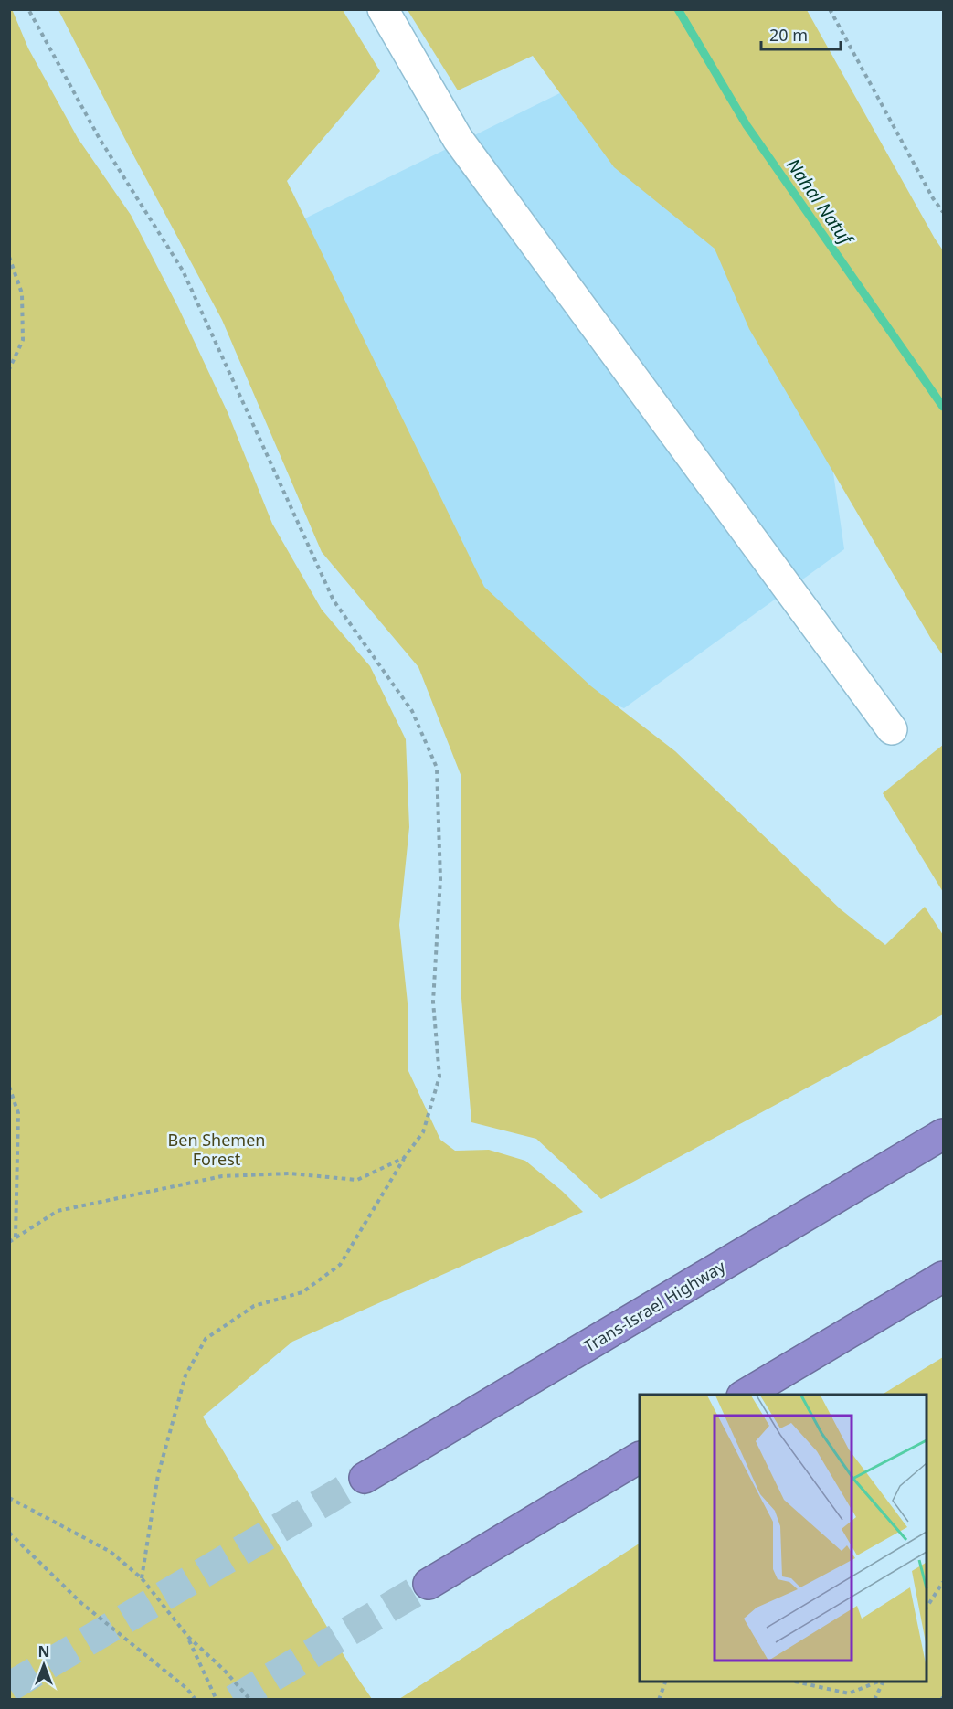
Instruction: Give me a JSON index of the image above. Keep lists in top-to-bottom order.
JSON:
{
  "streets": {
    "highway": ["Trans-Israel Highway"]
  },
  "water": ["Nahal Natuf"],
  "parks": ["Ben Shemen Forest"],
  "scale_bar": "20 m",
  "north": "top"
}
